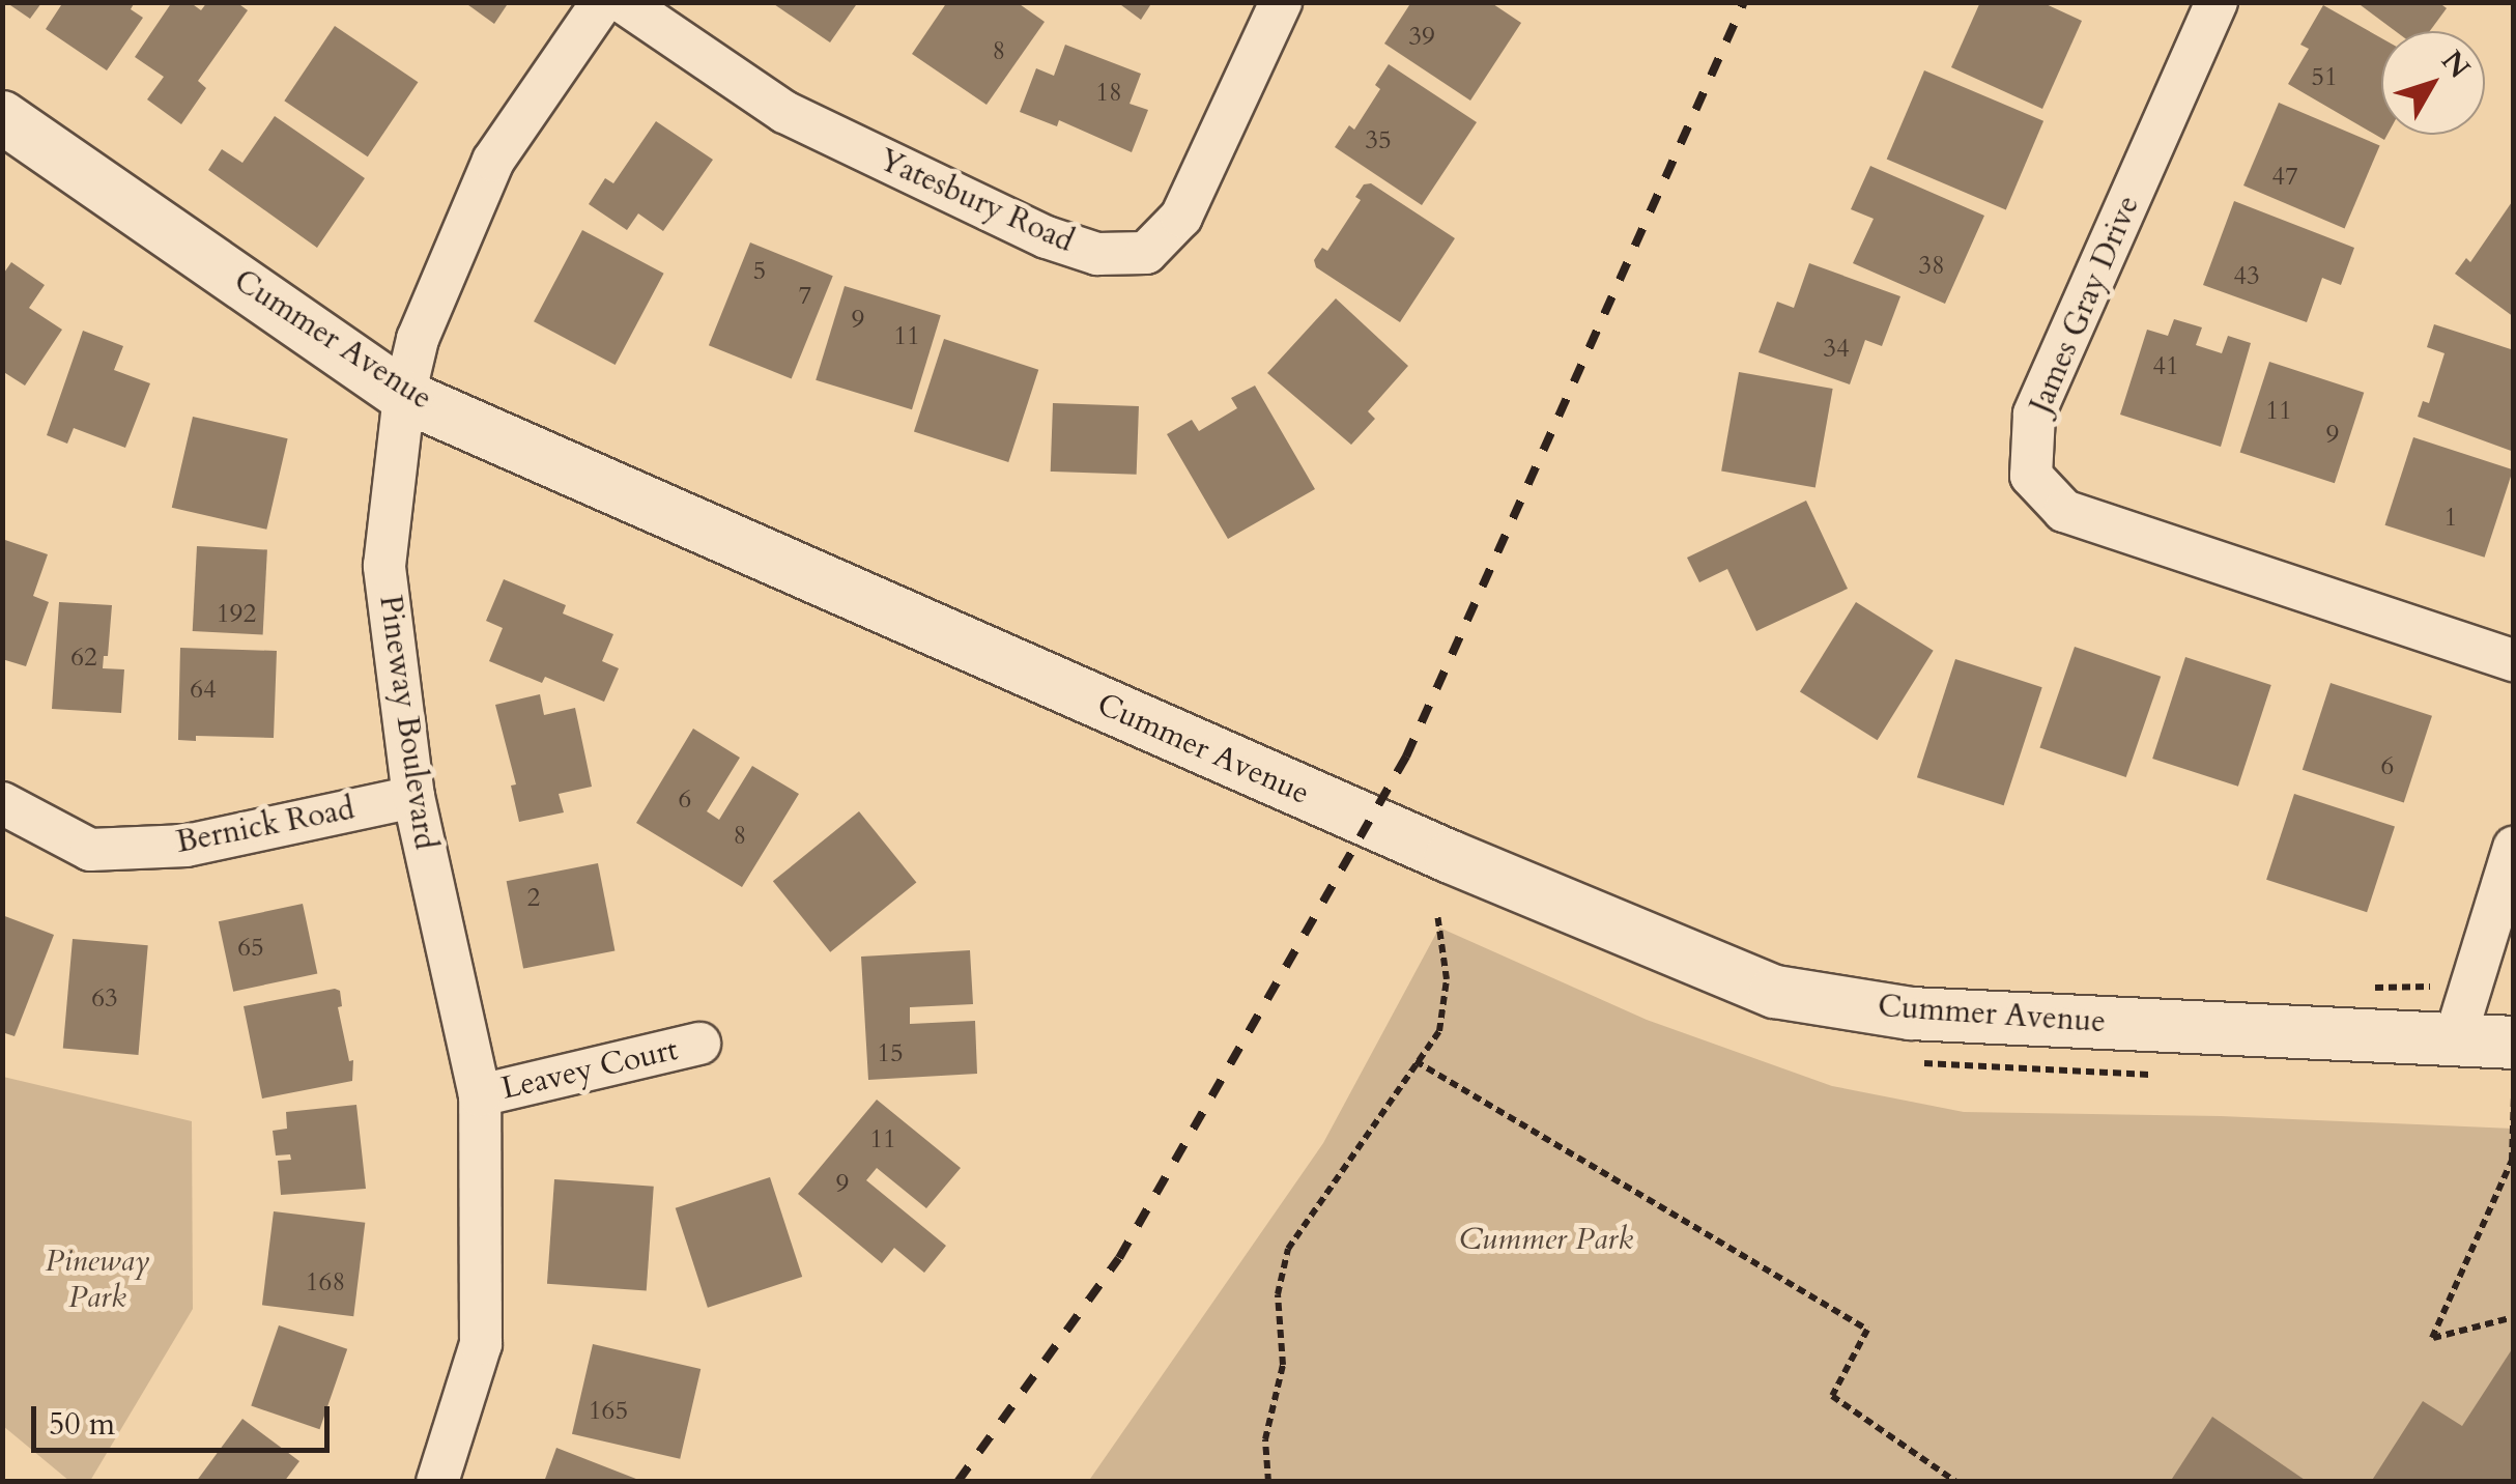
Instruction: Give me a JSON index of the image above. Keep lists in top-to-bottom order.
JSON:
{
  "streets": {
    "street": [
      "Yatesbury Road",
      "James Gray Drive",
      "Cummer Avenue",
      "Pineway Boulevard",
      "Bernick Road",
      "Leavey Court"
    ]
  },
  "crossings": [
    ["Cummer Avenue", "Pineway Boulevard"],
    ["Pineway Boulevard", "Bernick Road"],
    ["Pineway Boulevard", "Leavey Court"]
  ],
  "parks": ["Cummer Park", "Pineway Park"],
  "house_numbers": [
    "39",
    "8",
    "51",
    "18",
    "35",
    "47",
    "38",
    "5",
    "43",
    "7",
    "9",
    "11",
    "34",
    "41",
    "11",
    "9",
    "1",
    "192",
    "62",
    "64",
    "6",
    "6",
    "8",
    "2",
    "65",
    "63",
    "15",
    "11",
    "9",
    "168",
    "165"
  ],
  "scale_bar": "50 m",
  "north": "top right"
}
